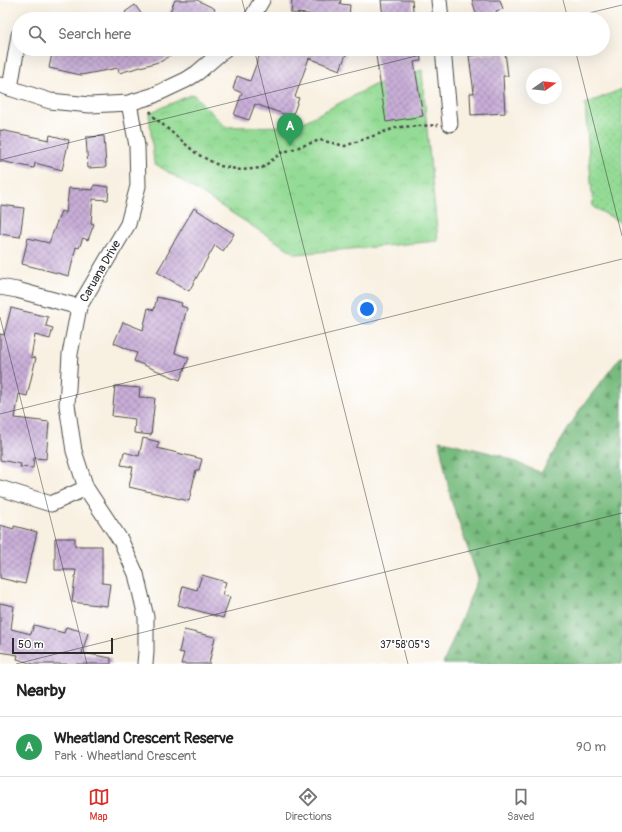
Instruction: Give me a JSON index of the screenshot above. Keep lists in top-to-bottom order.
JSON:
{
  "streets": {
    "street": ["Caruana Drive"]
  },
  "scale_bar": "50 m",
  "north": "right",
  "page": {
    "search": "Search here",
    "pins": "A",
    "scale": "50 m",
    "heading": "Nearby",
    "list": [
      {
        "mark": "A",
        "name": "Wheatland Crescent Reserve",
        "note": "Park · Wheatland Crescent",
        "value": "90 m"
      }
    ],
    "nav": ["Map", "Directions", "Saved"]
  },
  "coordinates": ["37°58'05\"S"]
}
